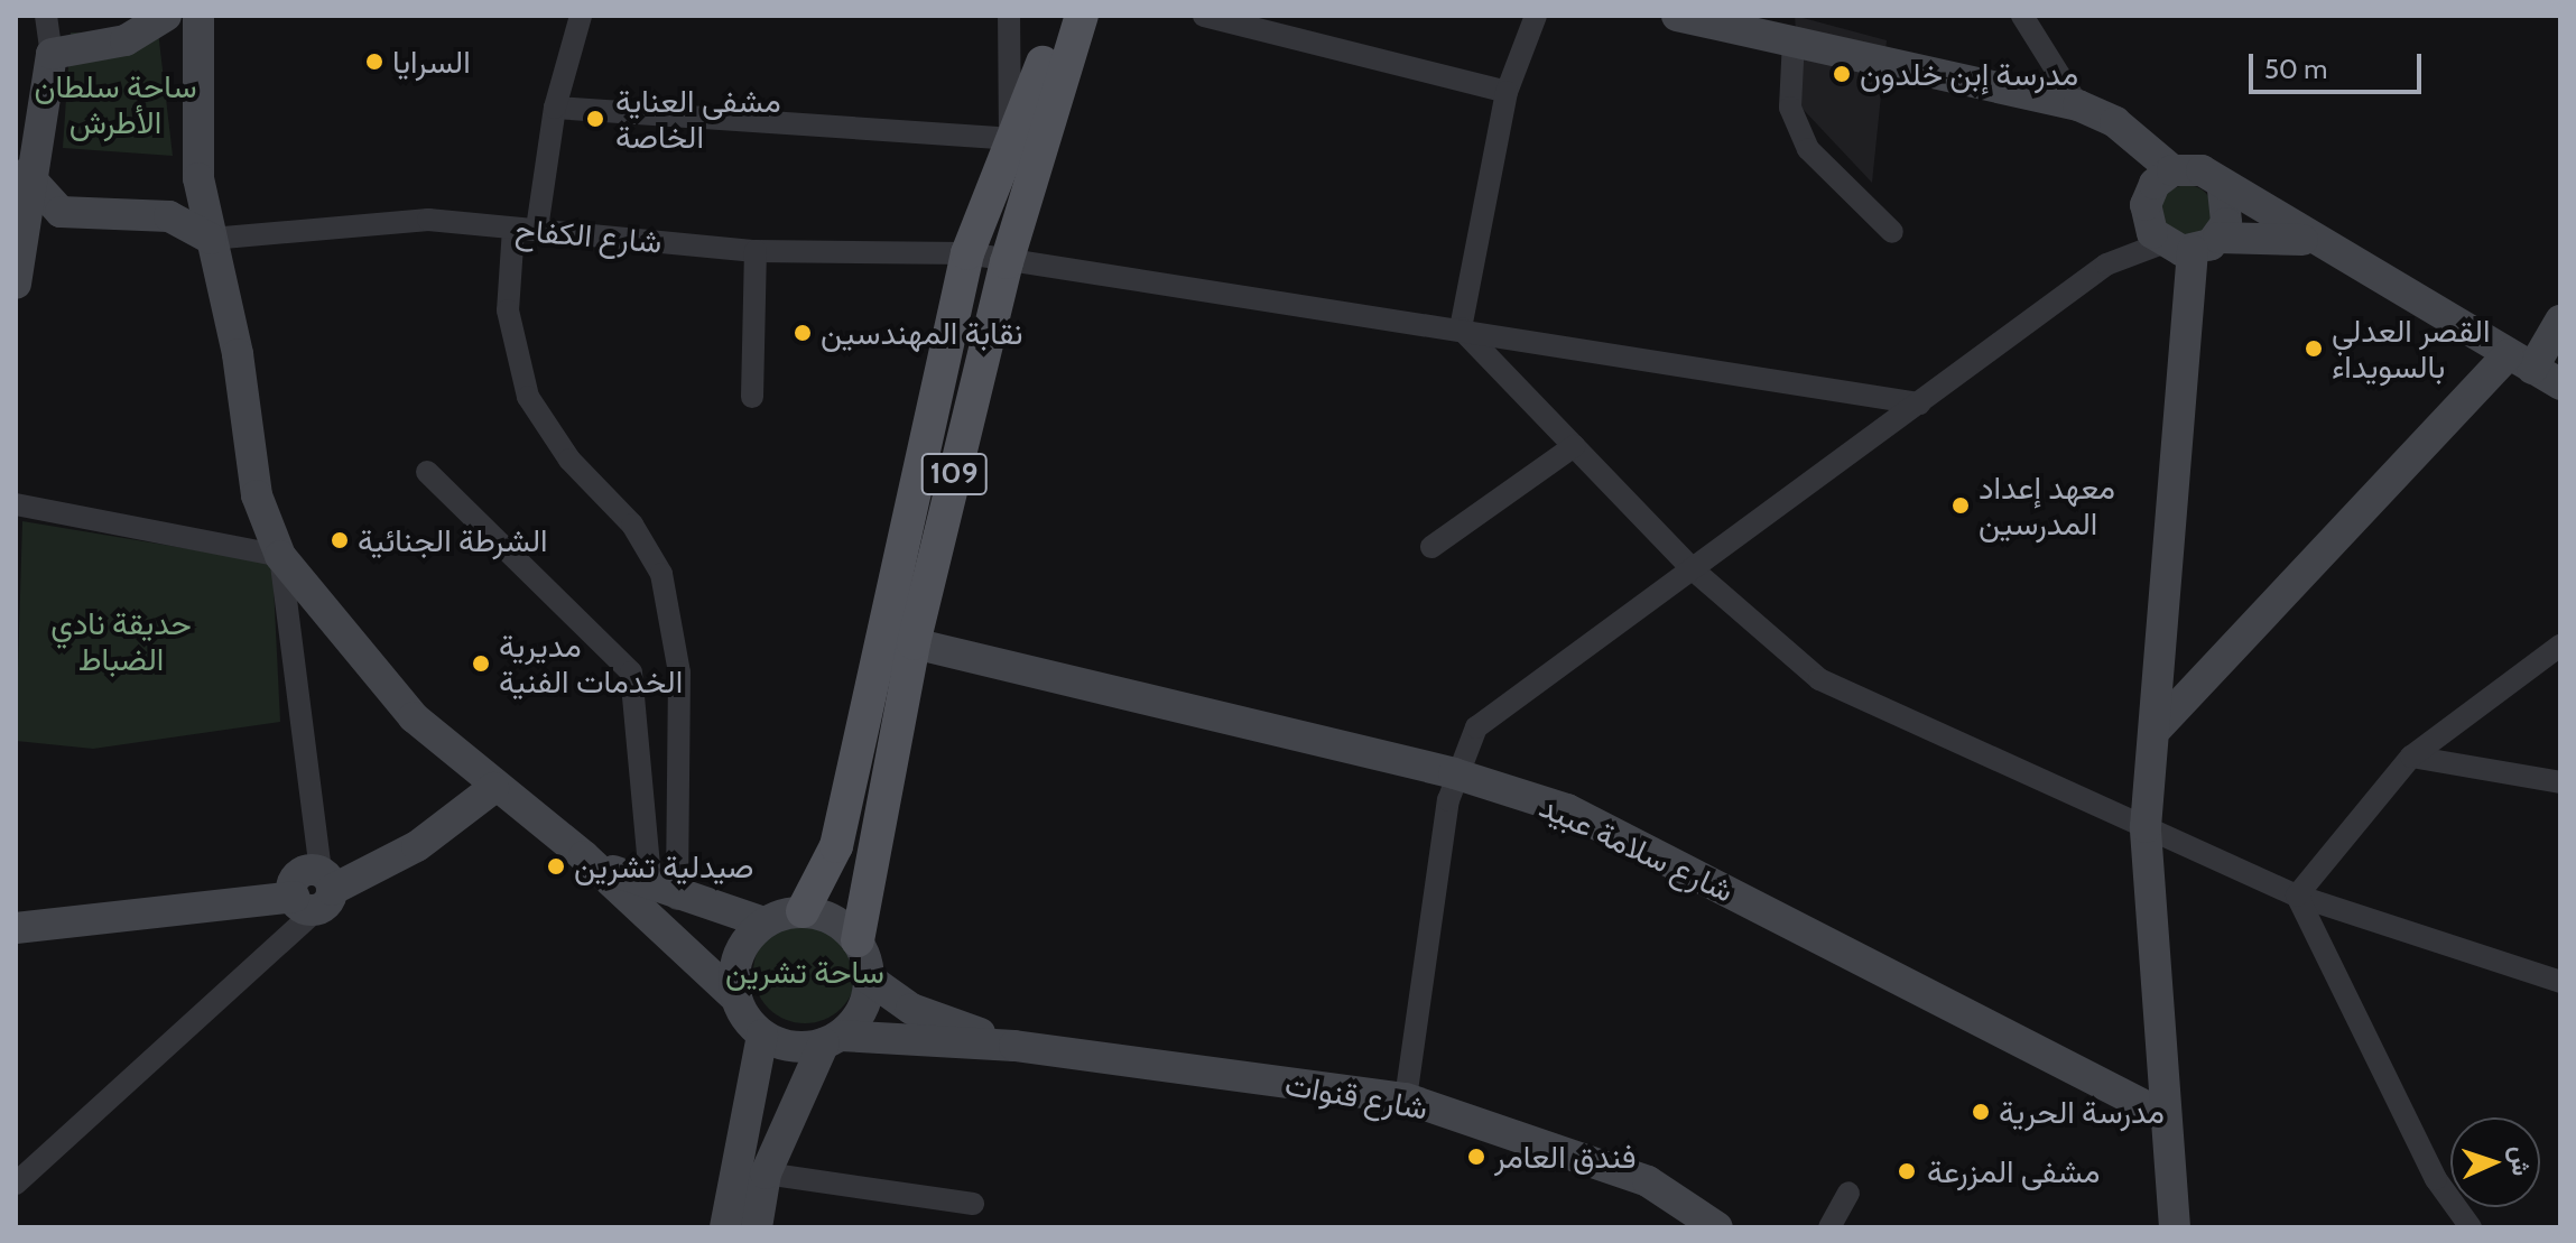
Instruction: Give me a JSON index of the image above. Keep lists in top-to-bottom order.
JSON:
{
  "streets": {
    "main road": ["109", "شارع سلامة عبيد", "شارع قنوات"],
    "street": ["شارع الكفاح"]
  },
  "crossings": [
    ["شارع الكفاح", "109"],
    ["109", "شارع سلامة عبيد"],
    ["109", "شارع قنوات"]
  ],
  "parks": ["ساحة سلطان الأطرش", "حديقة نادي الضباط", "ساحة تشرين"],
  "places": [
    "السرايا",
    "مدرسة إبن خلدون",
    "مشفى العناية الخاصة",
    "نقابة المهندسين",
    "القصر العدلي بالسويداء",
    "معهد إعداد المدرسين",
    "الشرطة الجنائية",
    "مديرية الخدمات الفنية",
    "صيدلية تشرين",
    "مدرسة الحرية",
    "فندق العامر",
    "مشفى المزرعة"
  ],
  "scale_bar": "50 m",
  "north": "right"
}
